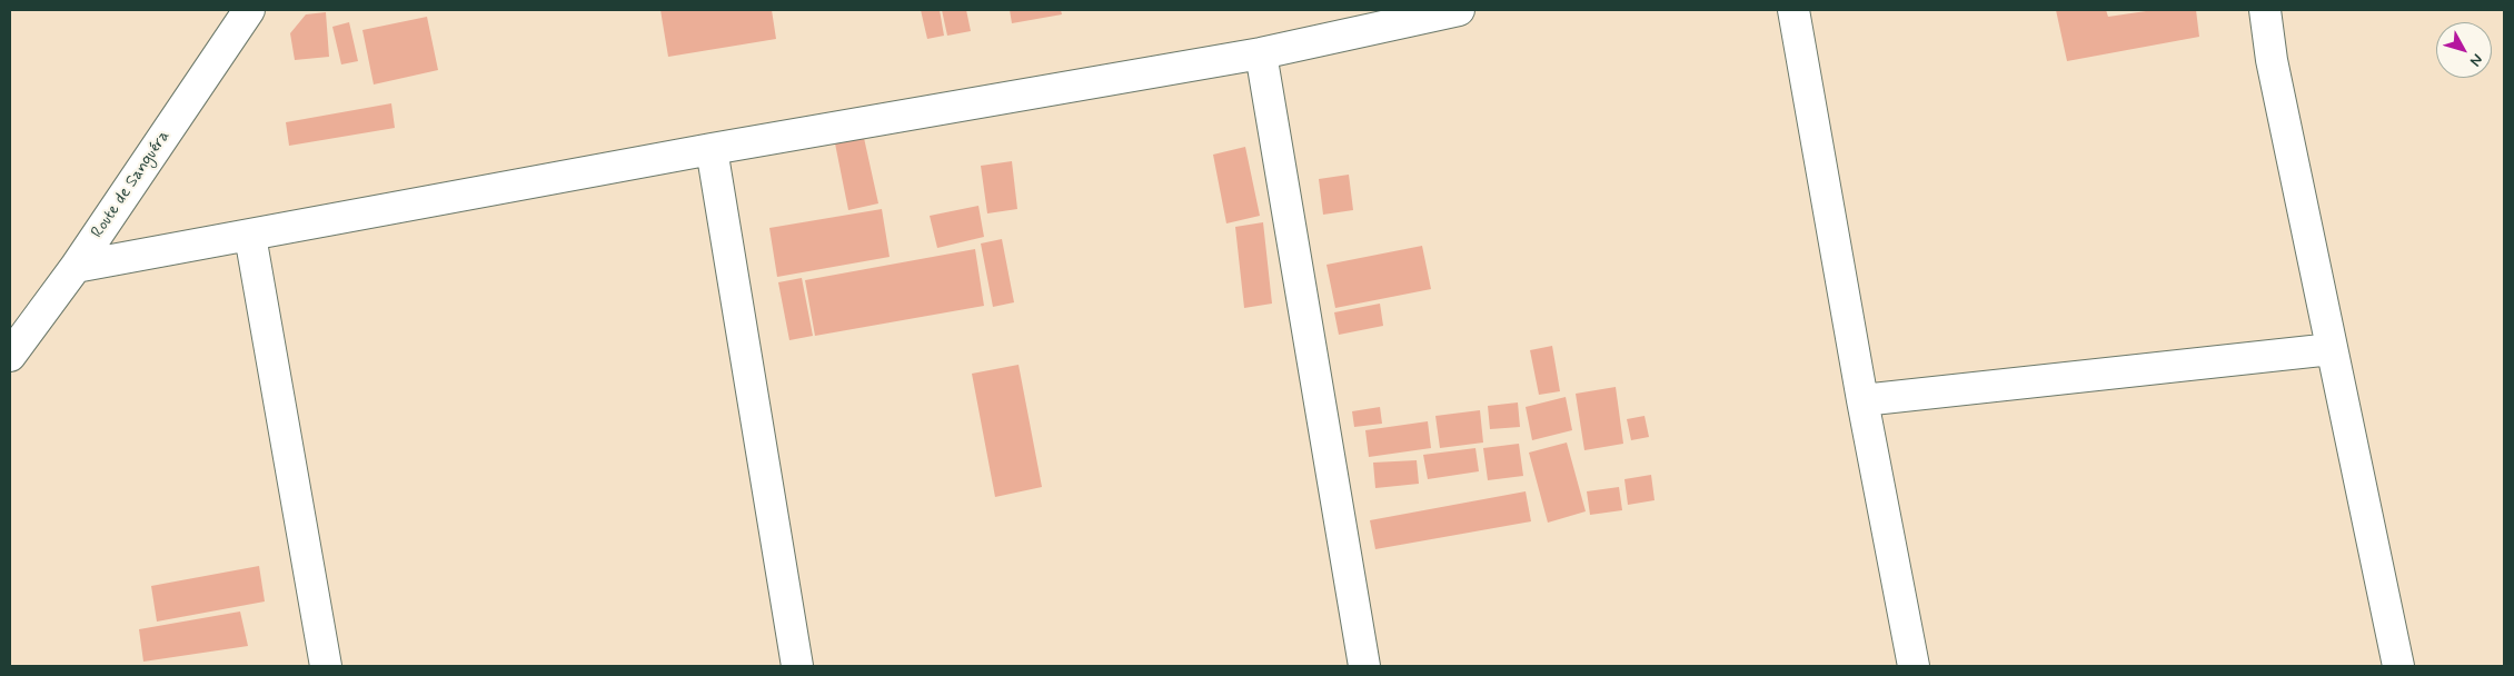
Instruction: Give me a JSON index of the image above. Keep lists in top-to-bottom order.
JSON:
{
  "streets": {
    "street": ["Route de Sanguéra"]
  },
  "north": "bottom right"
}
